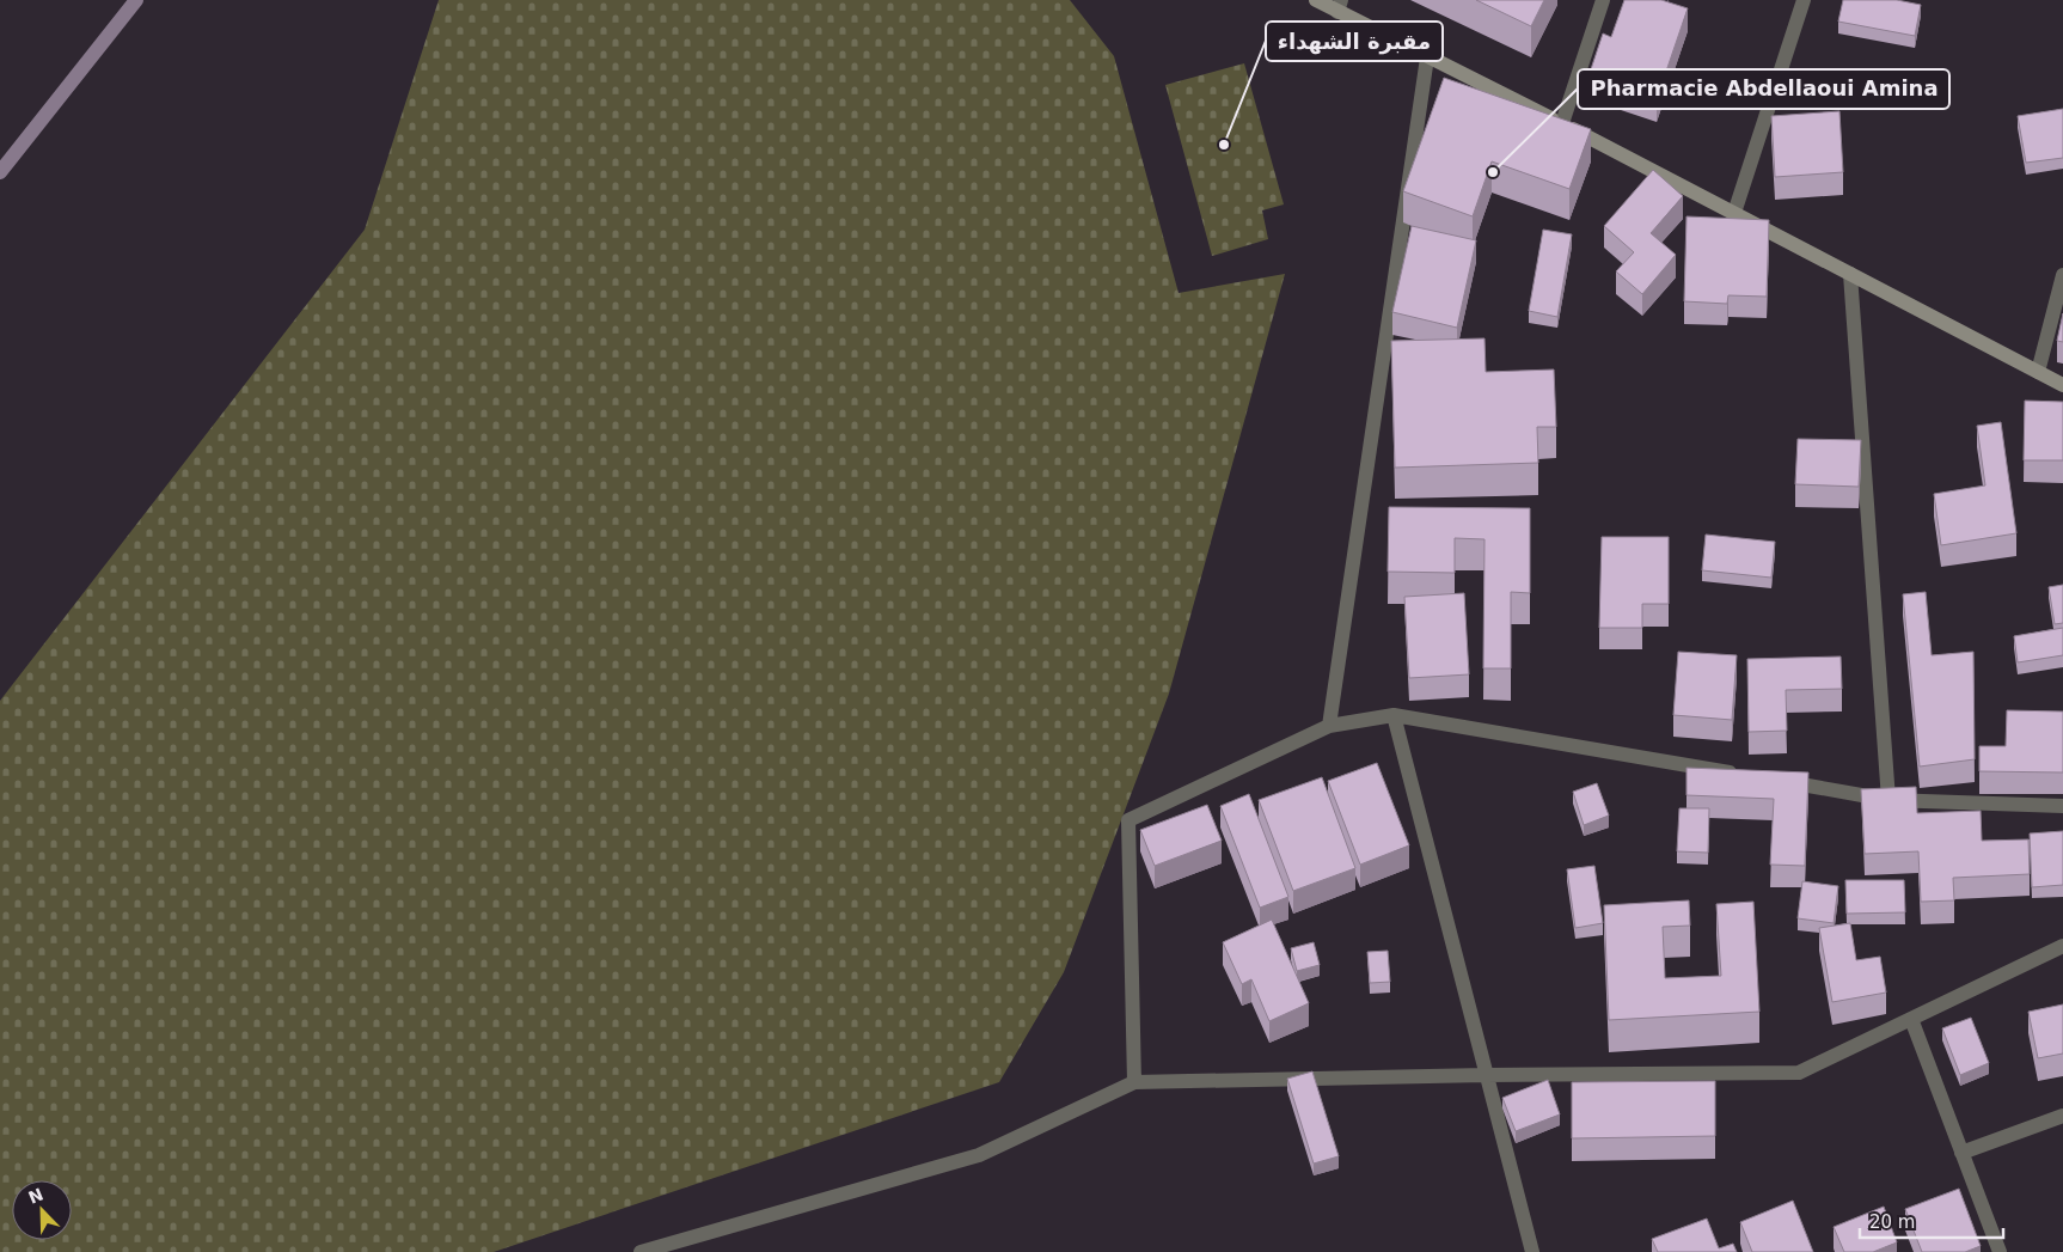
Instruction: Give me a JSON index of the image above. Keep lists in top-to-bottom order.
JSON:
{
  "places": ["مقبرة الشهداء", "Pharmacie Abdellaoui Amina"],
  "scale_bar": "20 m",
  "north": "top left"
}
